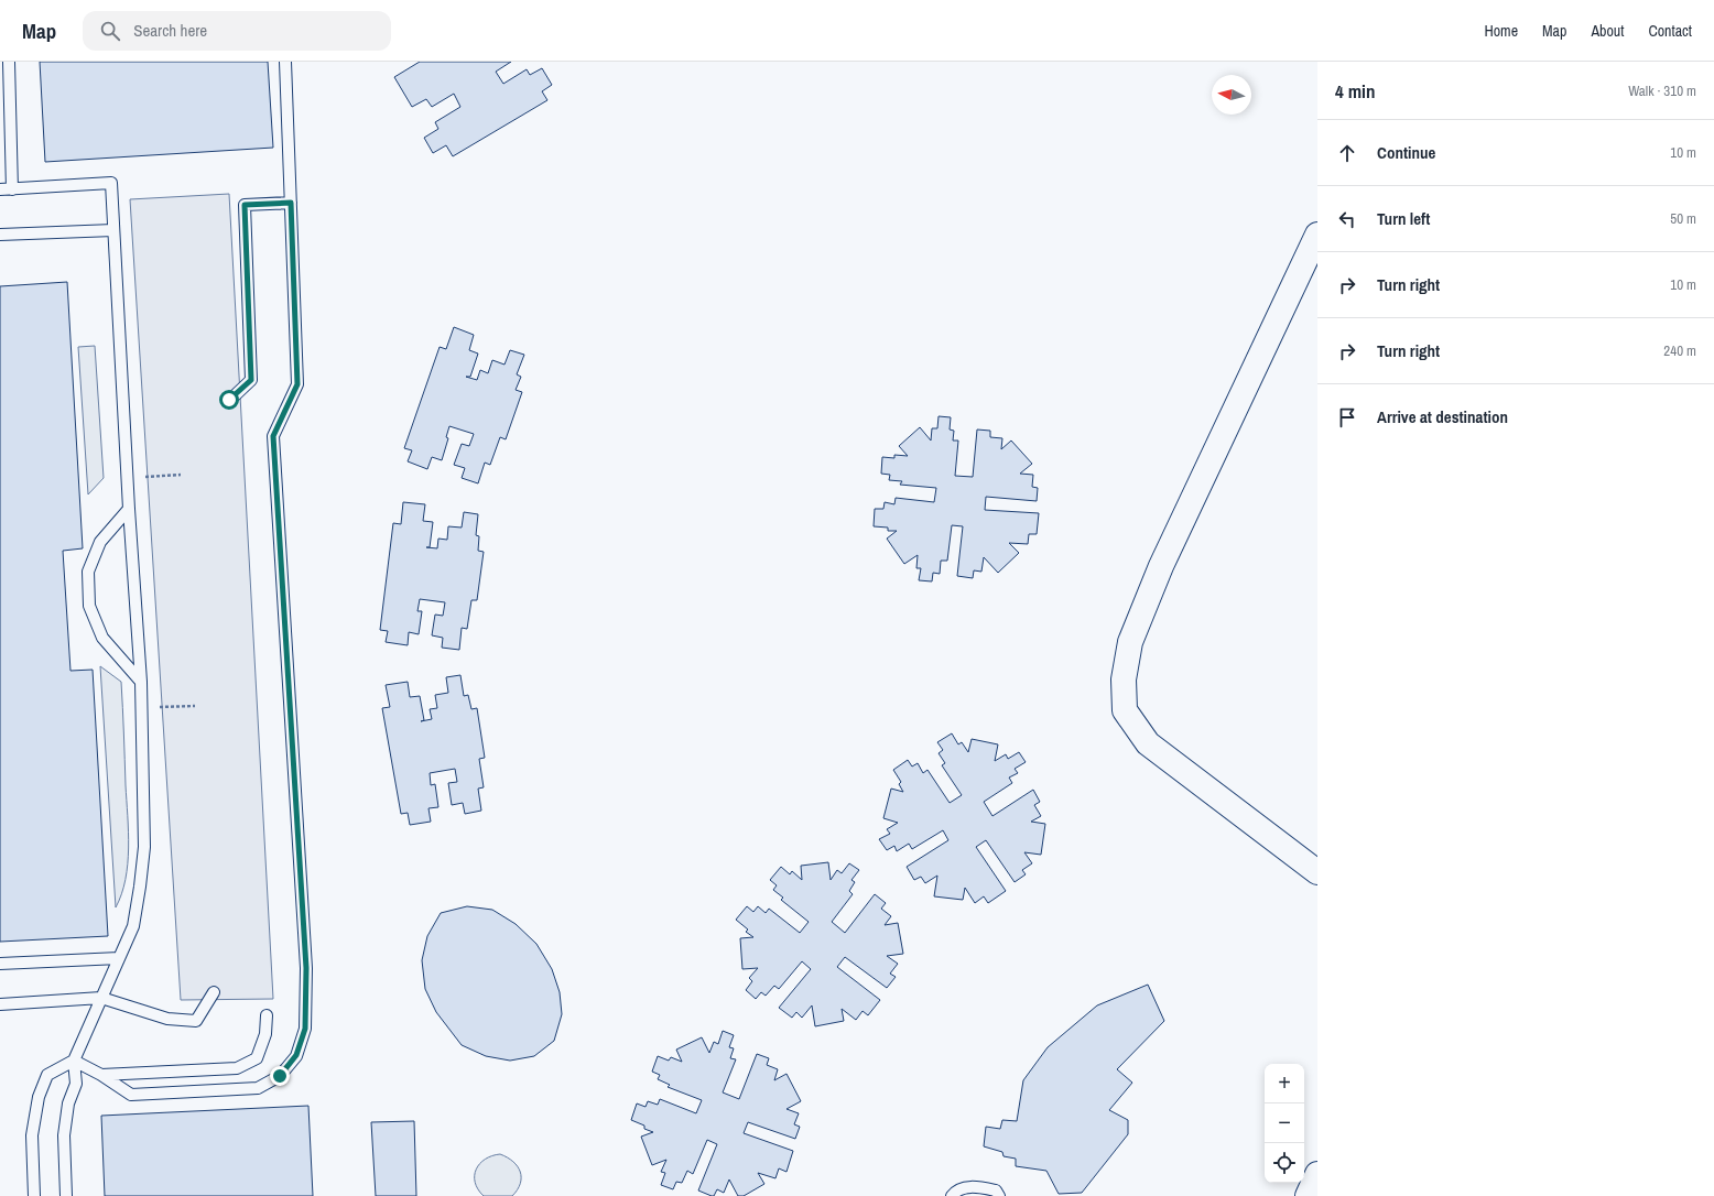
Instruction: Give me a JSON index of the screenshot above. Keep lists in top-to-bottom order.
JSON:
{
  "north": "left",
  "page": {
    "header": "Map",
    "search": "Search here",
    "nav": [
      "Home",
      "Map",
      "About",
      "Contact"
    ],
    "heading": ["4 min", "Walk · 310 m"],
    "list": [
      ["Continue", "10 m"],
      ["Turn left", "50 m"],
      ["Turn right", "10 m"],
      ["Turn right", "240 m"],
      "Arrive at destination"
    ],
    "map_buttons": ["+", "−"]
  }
}
